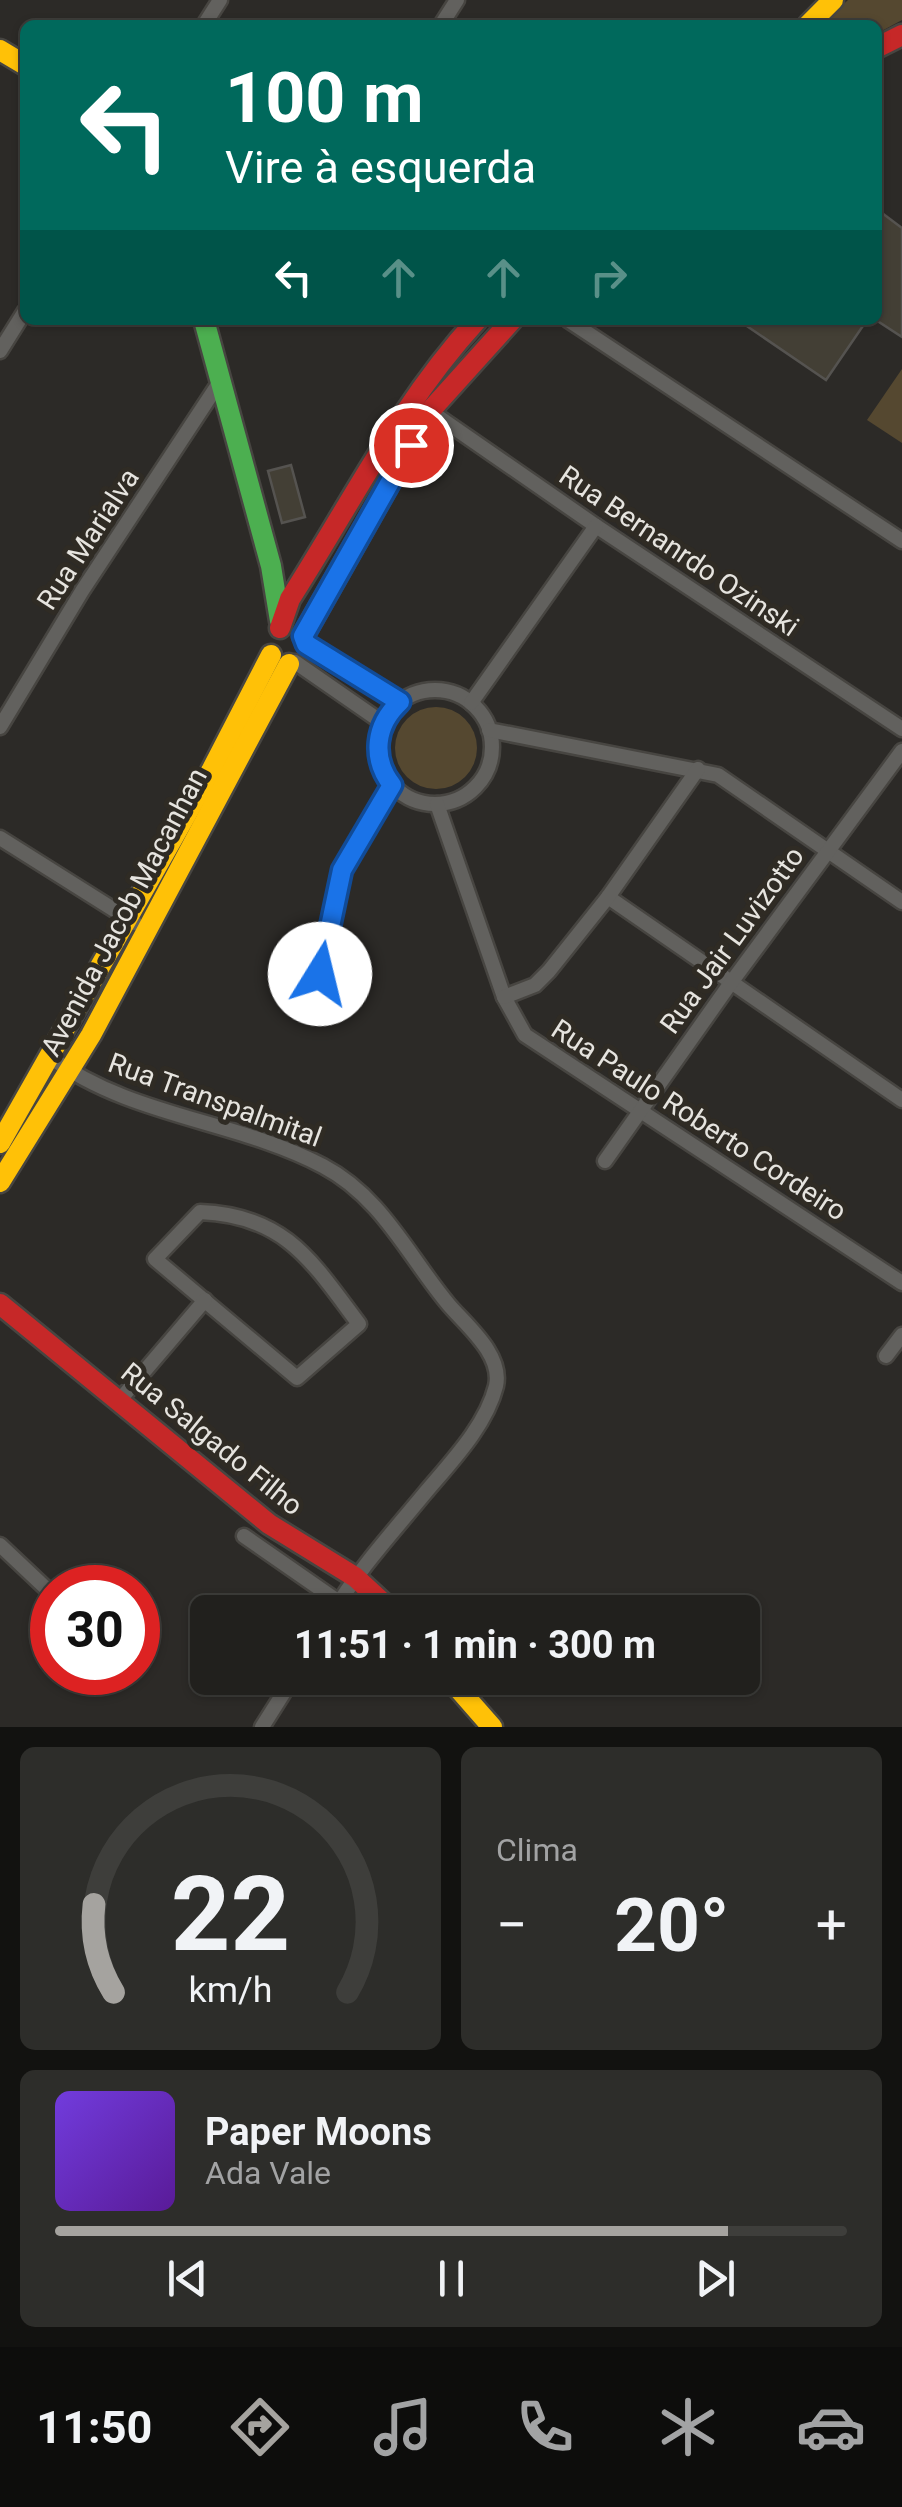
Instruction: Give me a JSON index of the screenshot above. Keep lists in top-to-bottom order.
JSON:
{
  "streets": {
    "main road": ["Avenida Jacob Macanhan", "Rua Salgado Filho"],
    "street": [
      "Rua Marialva",
      "Rua Bernanrdo Ozinski",
      "Rua Jair Luvizotto",
      "Rua Transpalmital",
      "Rua Paulo Roberto Cordeiro"
    ]
  },
  "crossings": [
    ["Rua Bernanrdo Ozinski", "Avenida Jacob Macanhan"],
    ["Avenida Jacob Macanhan", "Rua Transpalmital"],
    ["Rua Jair Luvizotto", "Rua Paulo Roberto Cordeiro"],
    ["Rua Transpalmital", "Rua Salgado Filho"]
  ],
  "page": {
    "turn": ["100 m", "Vire à esquerda"],
    "limit": "30",
    "trip": "11:51 · 1 min · 300 m",
    "tile": "Clima",
    "heat": ["−", "20°", "+"],
    "song": ["Paper Moons", "Ada Vale"],
    "tabs": "11:50",
    "gauge": ["22", "km/h"]
  }
}
